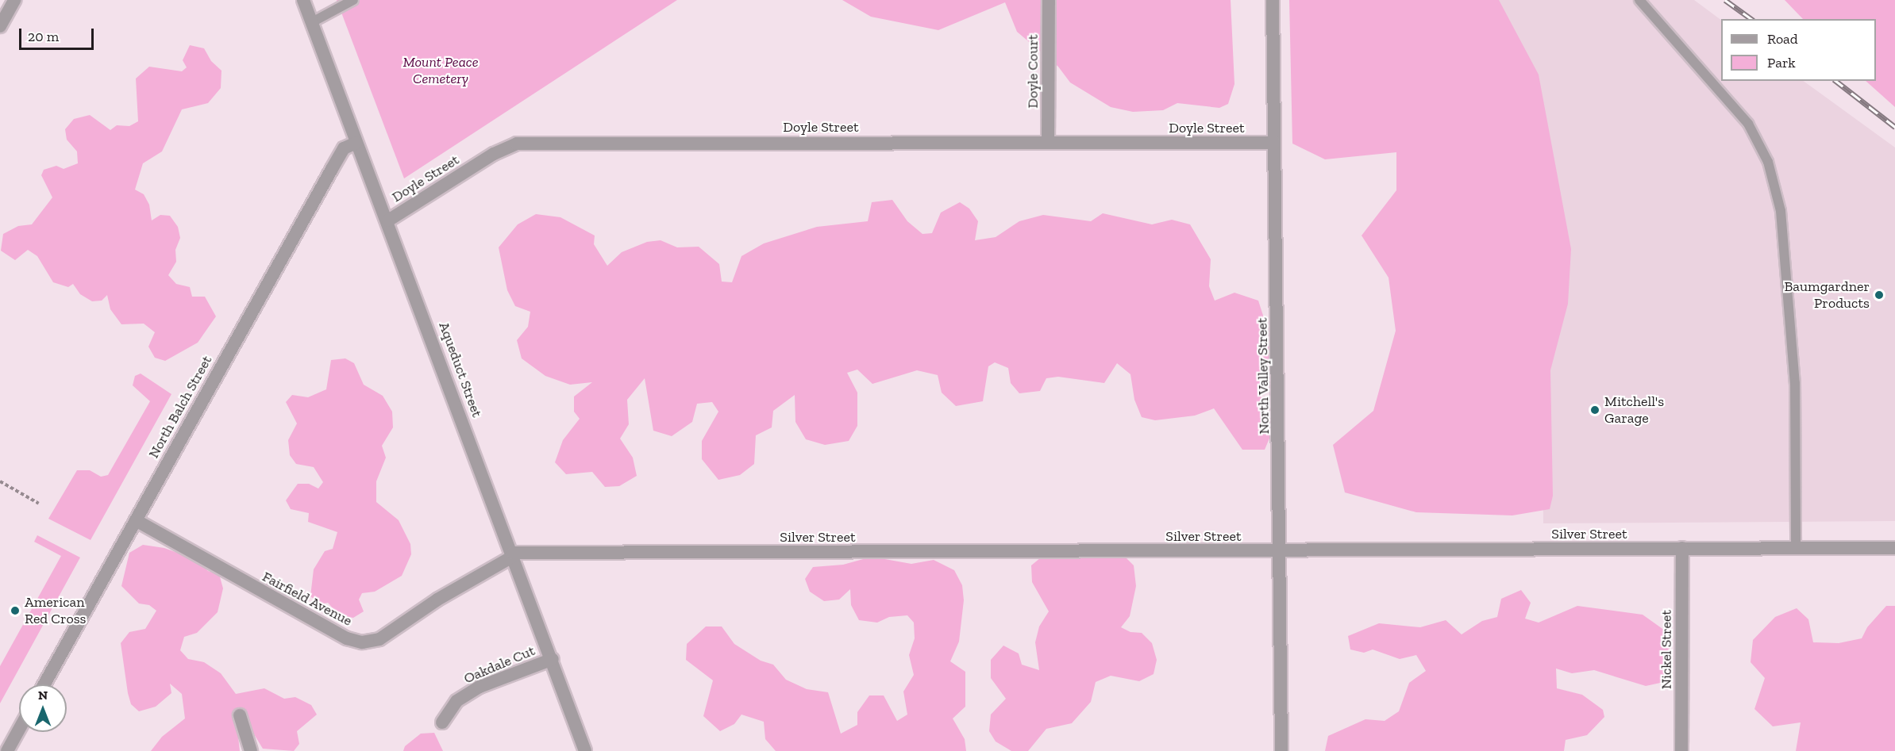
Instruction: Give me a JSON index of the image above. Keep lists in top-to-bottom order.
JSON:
{
  "streets": {
    "street": [
      "Doyle Court",
      "Doyle Street",
      "Aqueduct Street",
      "North Valley Street",
      "North Balch Street",
      "Silver Street",
      "Fairfield Avenue",
      "Nickel Street",
      "Oakdale Cut"
    ]
  },
  "crossings": [
    ["Doyle Court", "Doyle Street"],
    ["Doyle Street", "Aqueduct Street"],
    ["Doyle Street", "North Valley Street"],
    ["Aqueduct Street", "North Balch Street"],
    ["Aqueduct Street", "Silver Street"],
    ["Aqueduct Street", "Fairfield Avenue"],
    ["Aqueduct Street", "Oakdale Cut"],
    ["North Valley Street", "Silver Street"],
    ["North Balch Street", "Fairfield Avenue"],
    ["Silver Street", "Fairfield Avenue"],
    ["Silver Street", "Nickel Street"]
  ],
  "parks": ["Mount Peace Cemetery"],
  "places": ["Baumgardner Products", "Mitchell's Garage", "American Red Cross"],
  "legend": ["Road", "Park"],
  "scale_bar": "20 m",
  "north": "top"
}
